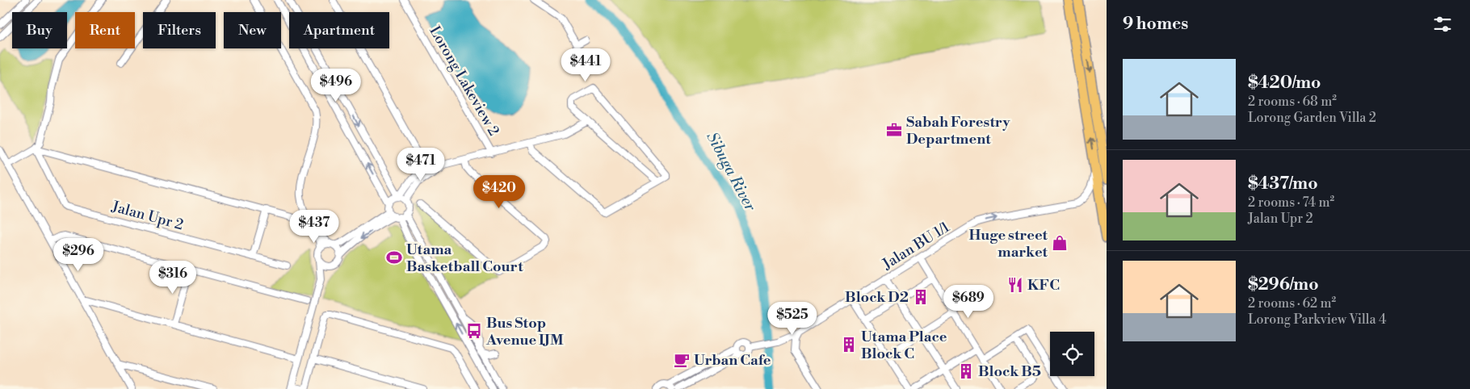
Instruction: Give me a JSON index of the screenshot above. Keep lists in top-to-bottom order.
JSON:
{
  "streets": {
    "street": ["Lorong Lakeview 2", "Jalan Upr 2", "Jalan BU 1/1"]
  },
  "one_way": ["Jalan BU 1/1"],
  "water": ["Sibuga River"],
  "places": {
    "office": ["Sabah Forestry Department"],
    "shop": ["Huge street market"],
    "sports": ["Utama Basketball Court"],
    "restaurant": ["KFC"],
    "building": ["Block D2", "Utama Place Block C", "Block B5"],
    "bus stop": ["Bus Stop Avenue IJM"],
    "cafe": ["Urban Cafe"]
  },
  "page": {
    "heading": "9 homes",
    "chip": [
      "Buy",
      "Rent",
      "Filters",
      "New",
      "Apartment"
    ],
    "price": [
      "$441",
      "$496",
      "$471",
      "$420",
      "$437",
      "$296",
      "$316",
      "$689",
      "$525"
    ],
    "list": [
      {
        "name": "$420/mo",
        "note": "2 rooms · 68 m² · Lorong Garden Villa 2"
      },
      {
        "name": "$437/mo",
        "note": "2 rooms · 74 m² · Jalan Upr 2"
      },
      {
        "name": "$296/mo",
        "note": "2 rooms · 62 m² · Lorong Parkview Villa 4"
      }
    ]
  }
}
